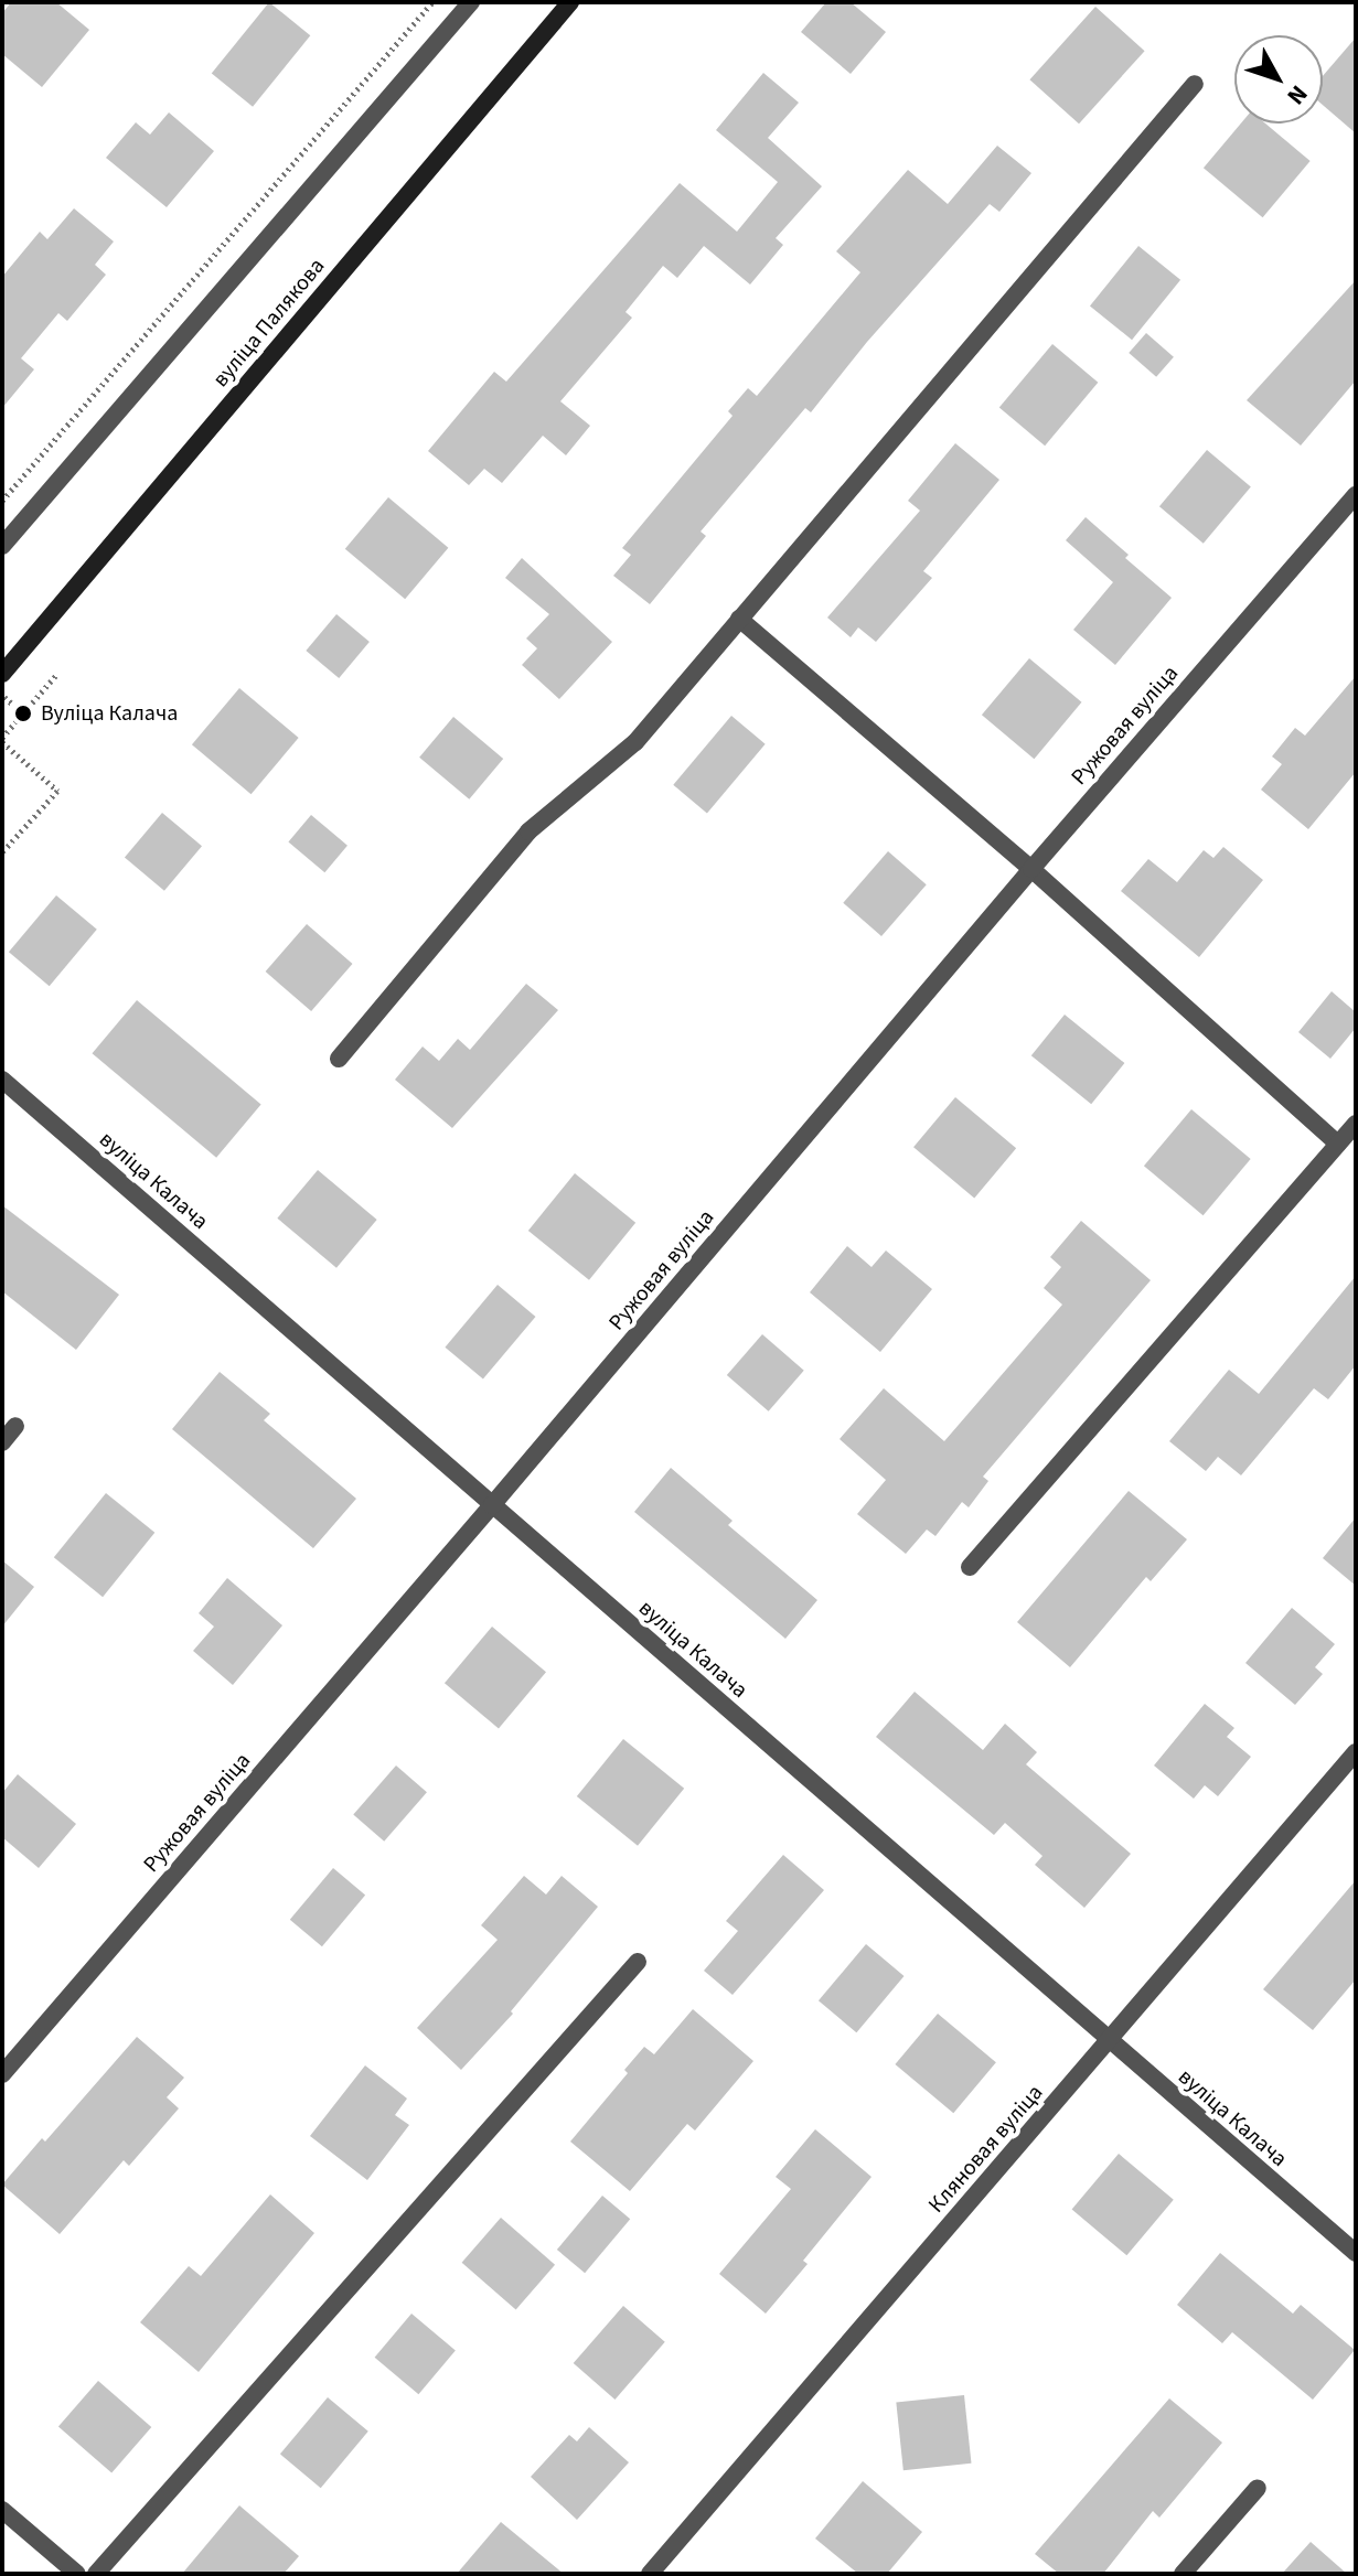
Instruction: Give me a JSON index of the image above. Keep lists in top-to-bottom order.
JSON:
{
  "streets": {
    "street": [
      "вуліца Палякова",
      "Ружовая вуліца",
      "вуліца Калача",
      "Кляновая вуліца"
    ]
  },
  "crossings": [
    ["Ружовая вуліца", "вуліца Калача"],
    ["вуліца Калача", "Кляновая вуліца"]
  ],
  "places": ["Вуліца Калача"],
  "north": "bottom right"
}
